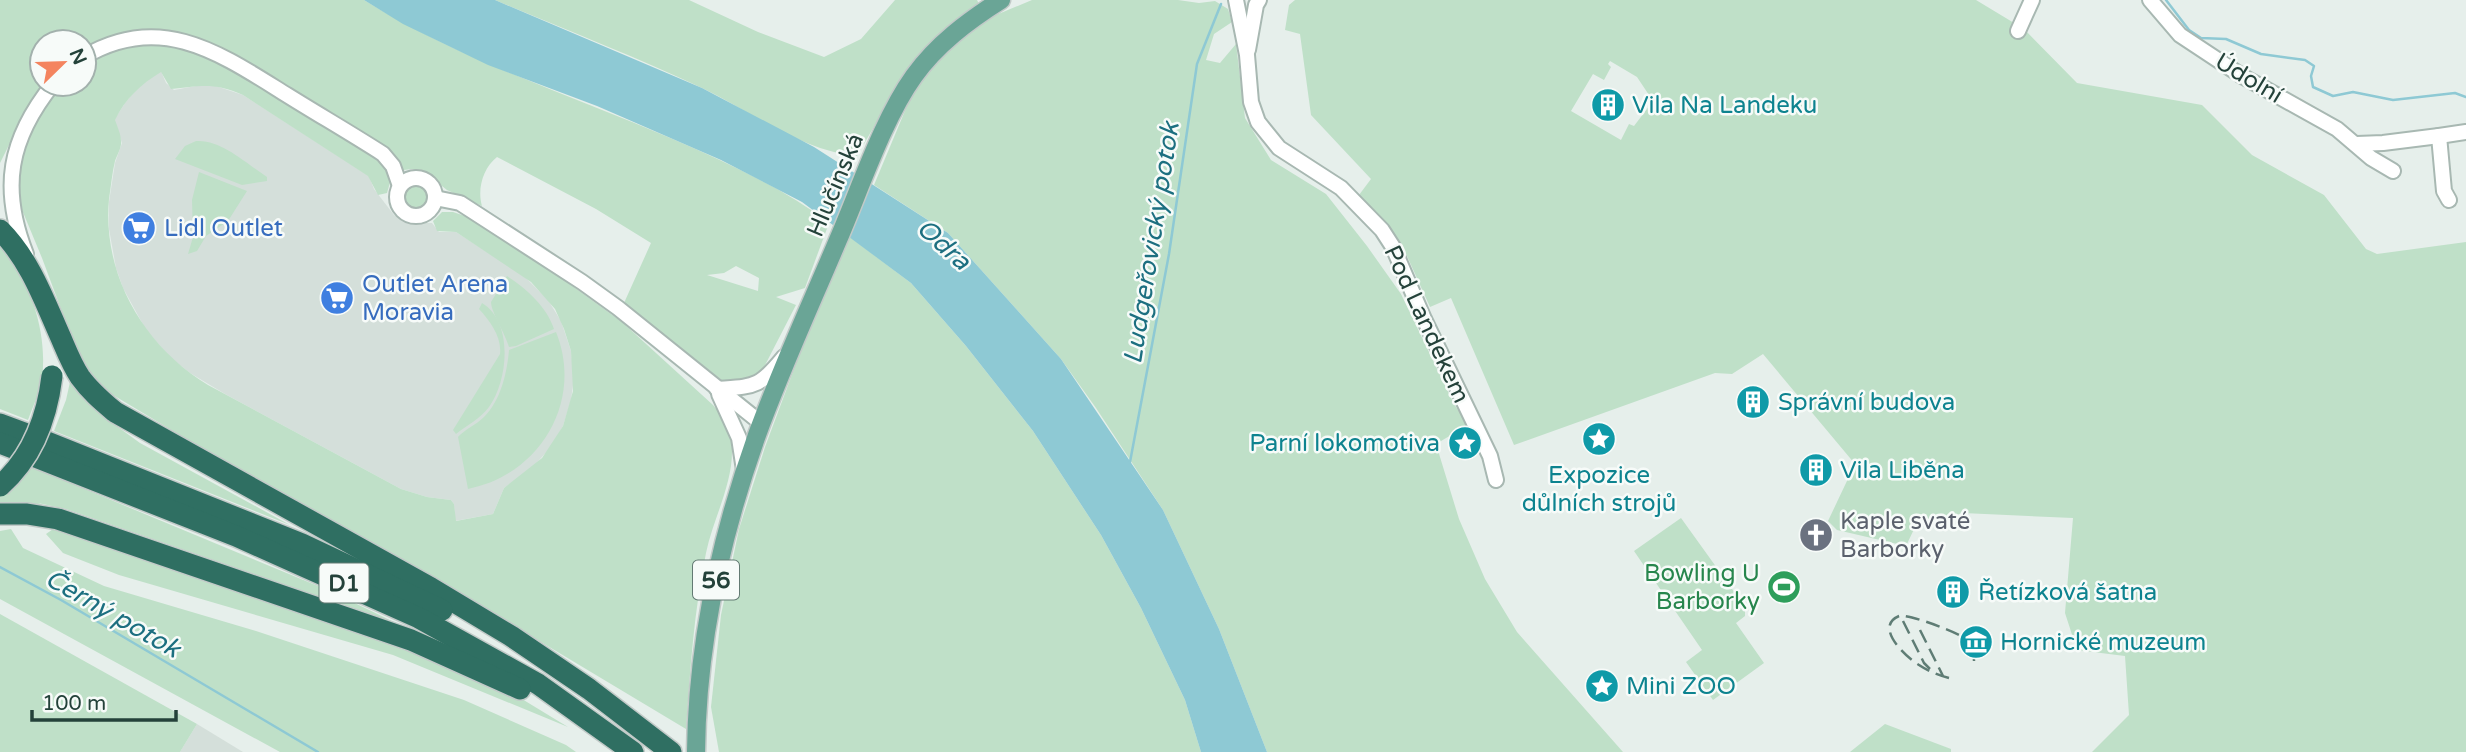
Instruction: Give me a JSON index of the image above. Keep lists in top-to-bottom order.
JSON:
{
  "streets": {
    "highway": ["D1"],
    "main road": ["Hlučínská", "56"],
    "street": ["Údolní", "Pod Landekem"]
  },
  "water": ["Ludgeřovický potok", "Odra", "Černý potok"],
  "places": {
    "building": [
      "Vila Na Landeku",
      "Správní budova",
      "Vila Liběna",
      "Řetízková šatna"
    ],
    "supermarket": ["Lidl Outlet", "Outlet Arena Moravia"],
    "place": ["Expozice důlních strojů", "Parní lokomotiva", "Mini ZOO"],
    "church": ["Kaple svaté Barborky"],
    "sports": ["Bowling U Barborky"],
    "museum": ["Hornické muzeum"]
  },
  "scale_bar": "100 m",
  "north": "top right"
}
